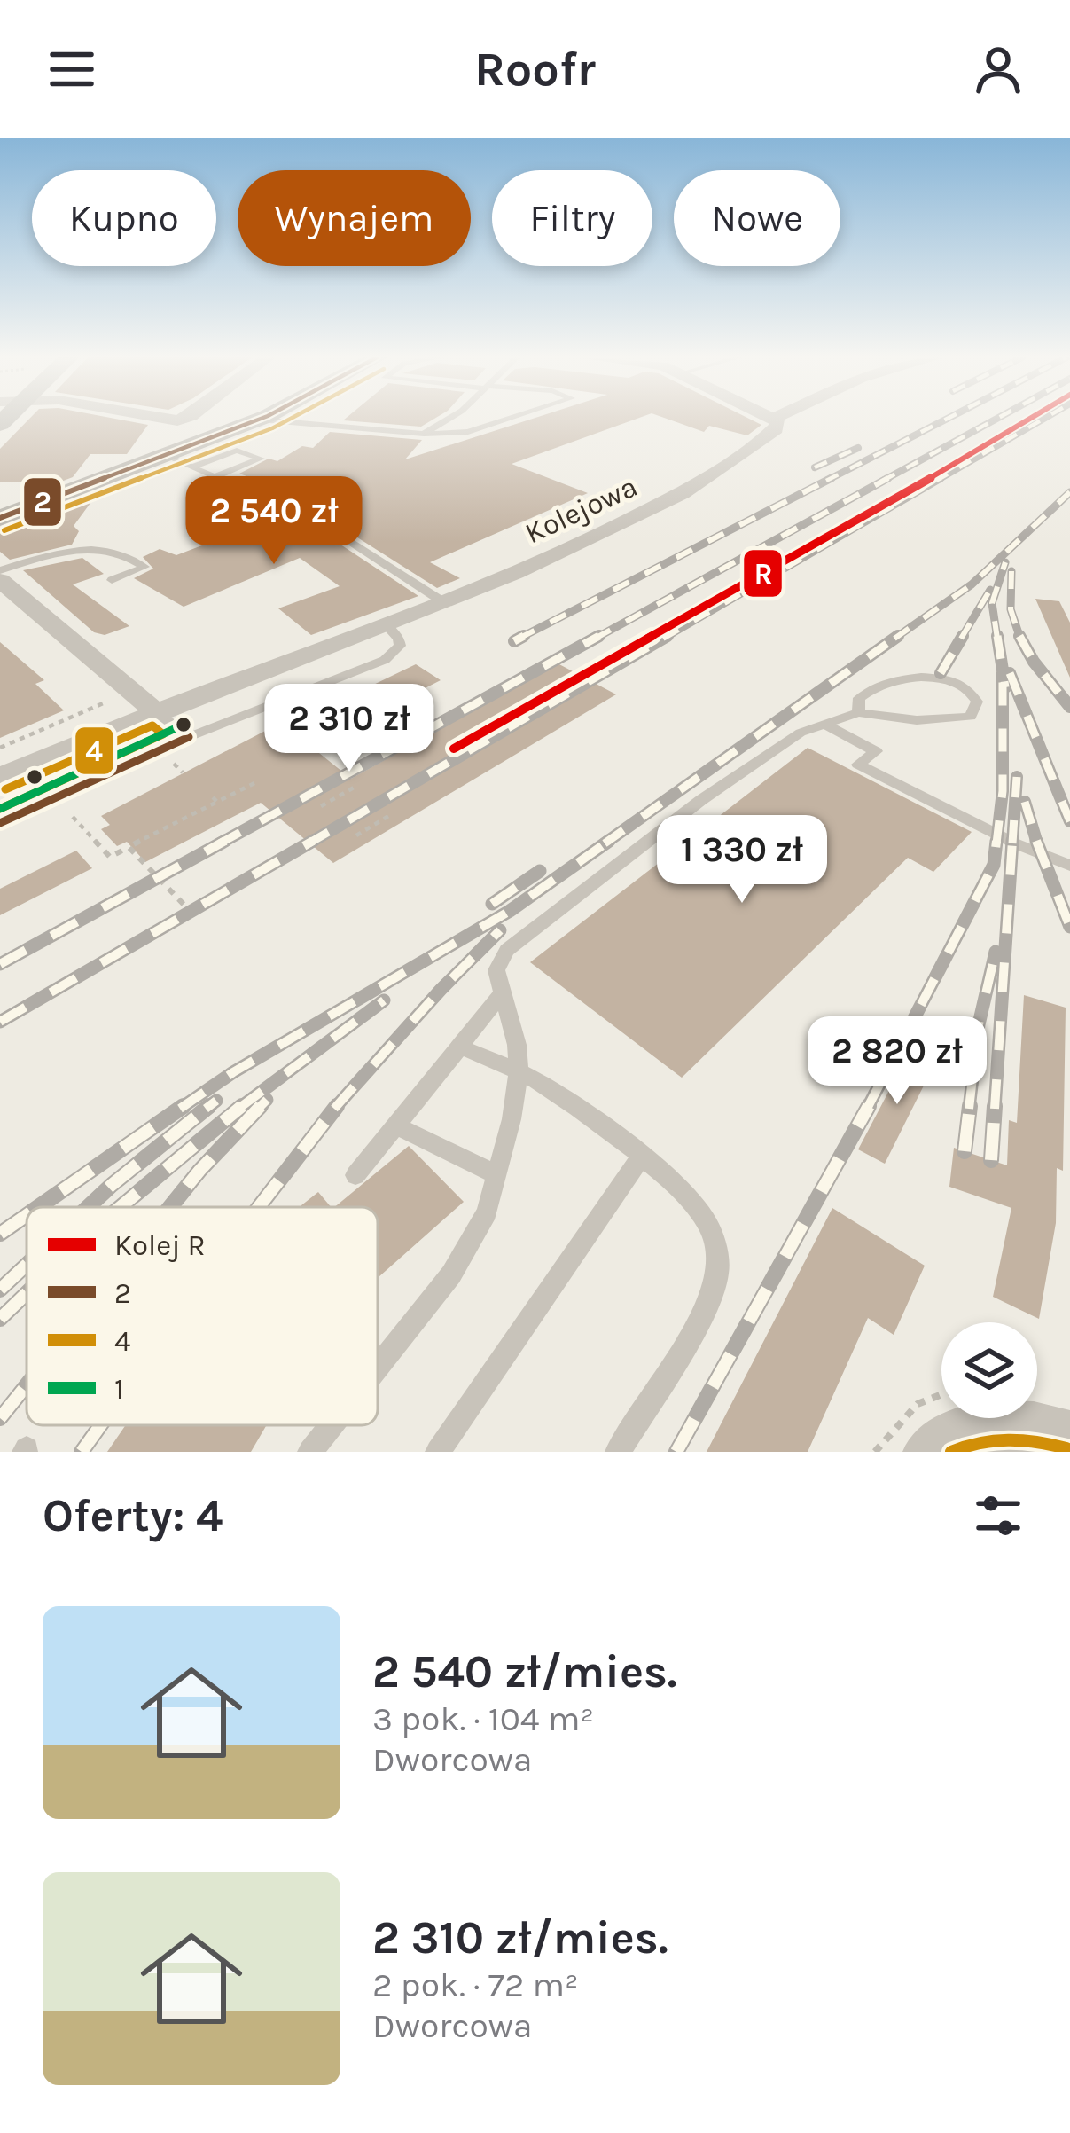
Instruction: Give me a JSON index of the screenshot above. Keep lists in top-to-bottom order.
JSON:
{
  "streets": {
    "street": ["Kolejowa"]
  },
  "lines": [
    "rail line R",
    "transit line 2",
    "transit line 4",
    "transit line 1"
  ],
  "legend": [
    "Kolej R",
    "2",
    "4",
    "1"
  ],
  "page": {
    "header": "Roofr",
    "chip": [
      "Kupno",
      "Wynajem",
      "Filtry",
      "Nowe"
    ],
    "price": [
      "2 540 zł",
      "2 310 zł",
      "1 330 zł",
      "2 820 zł"
    ],
    "heading": "Oferty: 4",
    "list": [
      {
        "name": "2 540 zł/mies.",
        "note": "3 pok. · 104 m² · Dworcowa"
      },
      {
        "name": "2 310 zł/mies.",
        "note": "2 pok. · 72 m² · Dworcowa"
      }
    ]
  }
}
